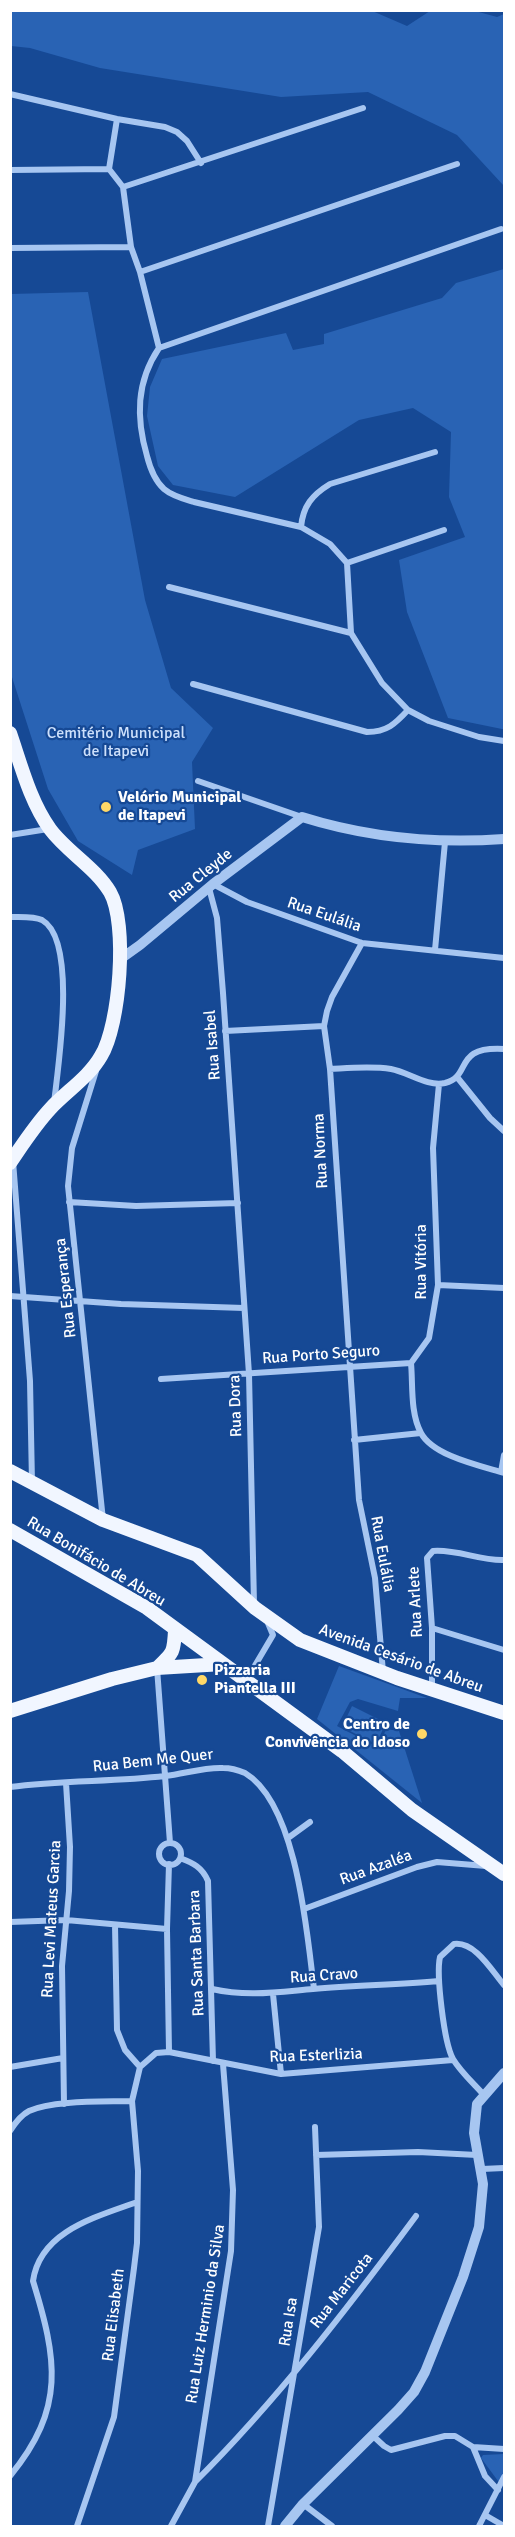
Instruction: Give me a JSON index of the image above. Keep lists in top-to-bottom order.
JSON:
{
  "streets": {
    "main road": ["Rua Bonifácio de Abreu", "Avenida Cesário de Abreu"],
    "street": [
      "Rua Cleyde",
      "Rua Eulália",
      "Rua Isabel",
      "Rua Norma",
      "Rua Vitória",
      "Rua Esperança",
      "Rua Porto Seguro",
      "Rua Dora",
      "Rua Arlete",
      "Rua Bem Me Quer",
      "Rua Azaléa",
      "Rua Levi Mateus Garcia",
      "Rua Santa Barbara",
      "Rua Cravo",
      "Rua Esterlizia",
      "Rua Maricota",
      "Rua Luiz Herminio da Silva",
      "Rua Elisabeth",
      "Rua Isa"
    ]
  },
  "crossings": [
    ["Rua Cleyde", "Rua Eulália"],
    ["Rua Cleyde", "Rua Isabel"],
    ["Rua Eulália", "Rua Isabel"],
    ["Rua Eulália", "Rua Norma"],
    ["Rua Eulália", "Avenida Cesário de Abreu"],
    ["Rua Isabel", "Rua Dora"],
    ["Rua Norma", "Rua Porto Seguro"],
    ["Rua Vitória", "Rua Porto Seguro"],
    ["Rua Esperança", "Avenida Cesário de Abreu"],
    ["Rua Porto Seguro", "Rua Dora"],
    ["Rua Dora", "Avenida Cesário de Abreu"],
    ["Rua Bonifácio de Abreu", "Rua Azaléa"],
    ["Rua Arlete", "Avenida Cesário de Abreu"],
    ["Rua Bem Me Quer", "Rua Azaléa"],
    ["Rua Bem Me Quer", "Rua Levi Mateus Garcia"],
    ["Rua Bem Me Quer", "Rua Cravo"],
    ["Rua Santa Barbara", "Rua Cravo"],
    ["Rua Santa Barbara", "Rua Esterlizia"],
    ["Rua Esterlizia", "Rua Luiz Herminio da Silva"],
    ["Rua Maricota", "Rua Isa"]
  ],
  "parks": ["Cemitério Municipal de Itapevi"],
  "places": ["Velório Municipal de Itapevi", "Pizzaria Piantella III", "Centro de Convivência do Idoso"]
}
